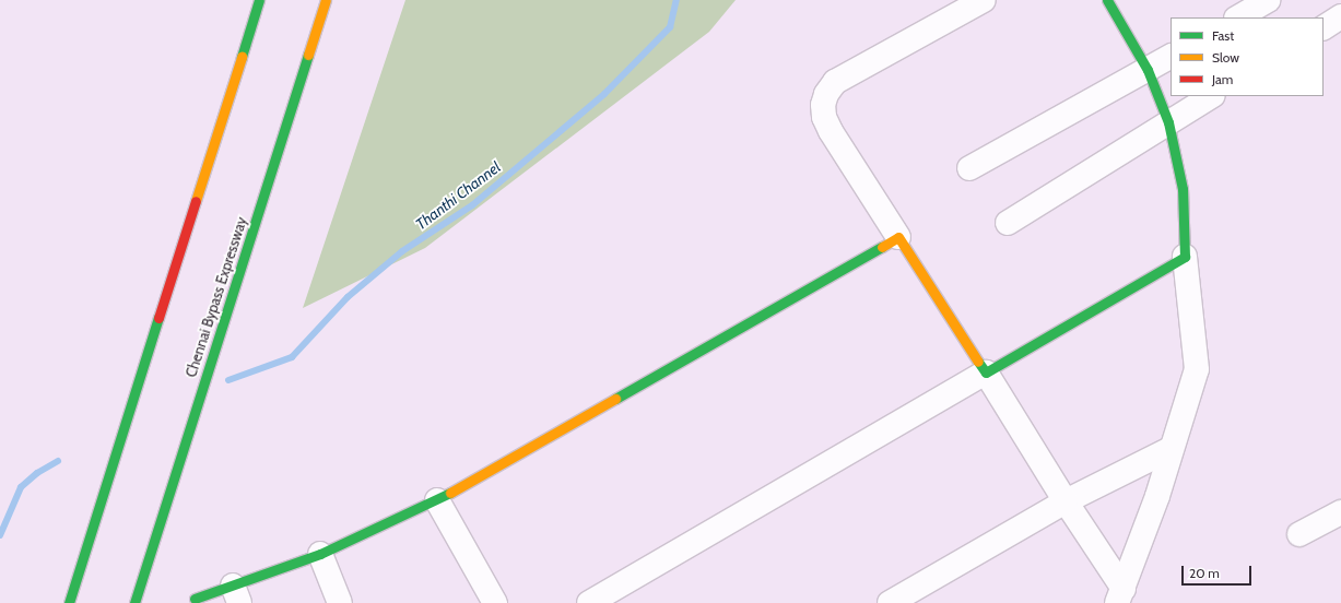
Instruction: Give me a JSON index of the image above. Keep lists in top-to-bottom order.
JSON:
{
  "streets": {
    "main road": ["Chennai Bypass Expressway"]
  },
  "water": ["Thanthi Channel"],
  "legend": ["Fast", "Slow", "Jam"],
  "scale_bar": "20 m"
}
